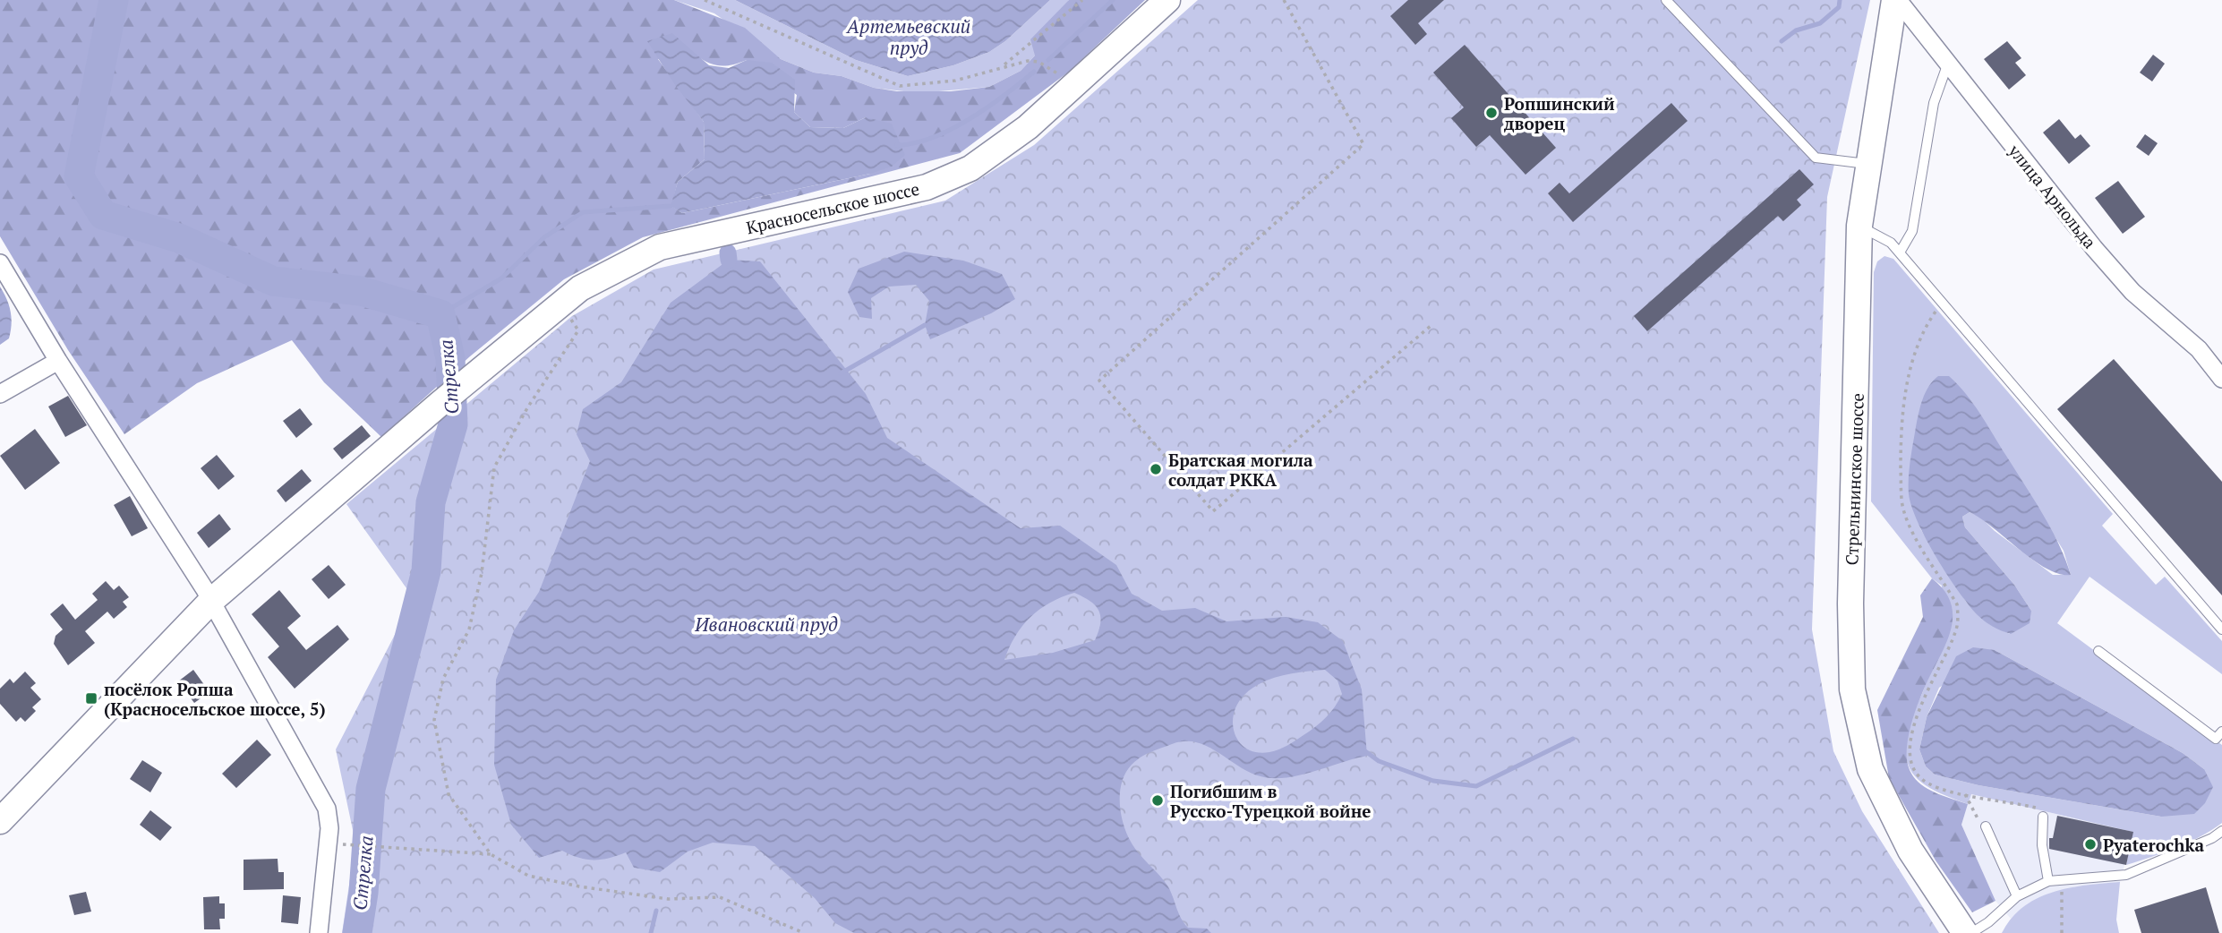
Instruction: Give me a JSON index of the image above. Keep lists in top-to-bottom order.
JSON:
{
  "streets": {
    "main road": ["Красносельское шоссе", "Стрельнинское шоссе"],
    "street": ["улица Арнольда"]
  },
  "crossings": [
    ["улица Арнольда", "Стрельнинское шоссе"]
  ],
  "water": ["Артемьевский пруд", "Стрелка", "Ивановский пруд"],
  "places": {
    "other": [
      "Ропшинский дворец",
      "Братская могила солдат РККА",
      "Погибшим в Русско-Турецкой войне",
      "Pyaterochka"
    ],
    "transit": ["посёлок Ропша (Красносельское шоссе, 5)"]
  }
}
